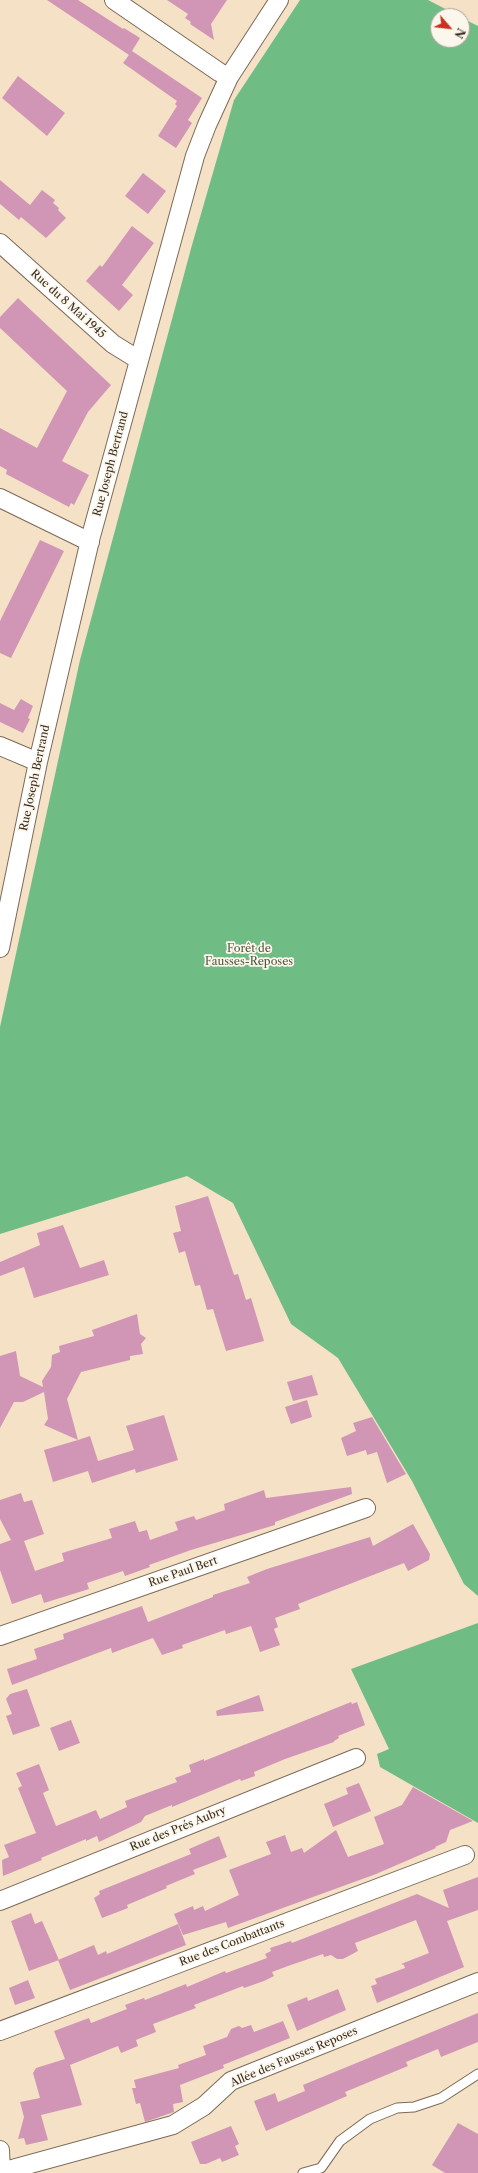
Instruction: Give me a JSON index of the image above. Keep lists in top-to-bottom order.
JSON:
{
  "streets": {
    "street": [
      "Rue du 8 Mai 1945",
      "Rue Joseph Bertrand",
      "Rue Paul Bert",
      "Rue des Prés Aubry",
      "Rue des Combattants",
      "Allée des Fausses Reposes"
    ]
  },
  "crossings": [
    ["Rue du 8 Mai 1945", "Rue Joseph Bertrand"]
  ],
  "parks": ["Forêt de Fausses-Reposes"],
  "north": "bottom right"
}
